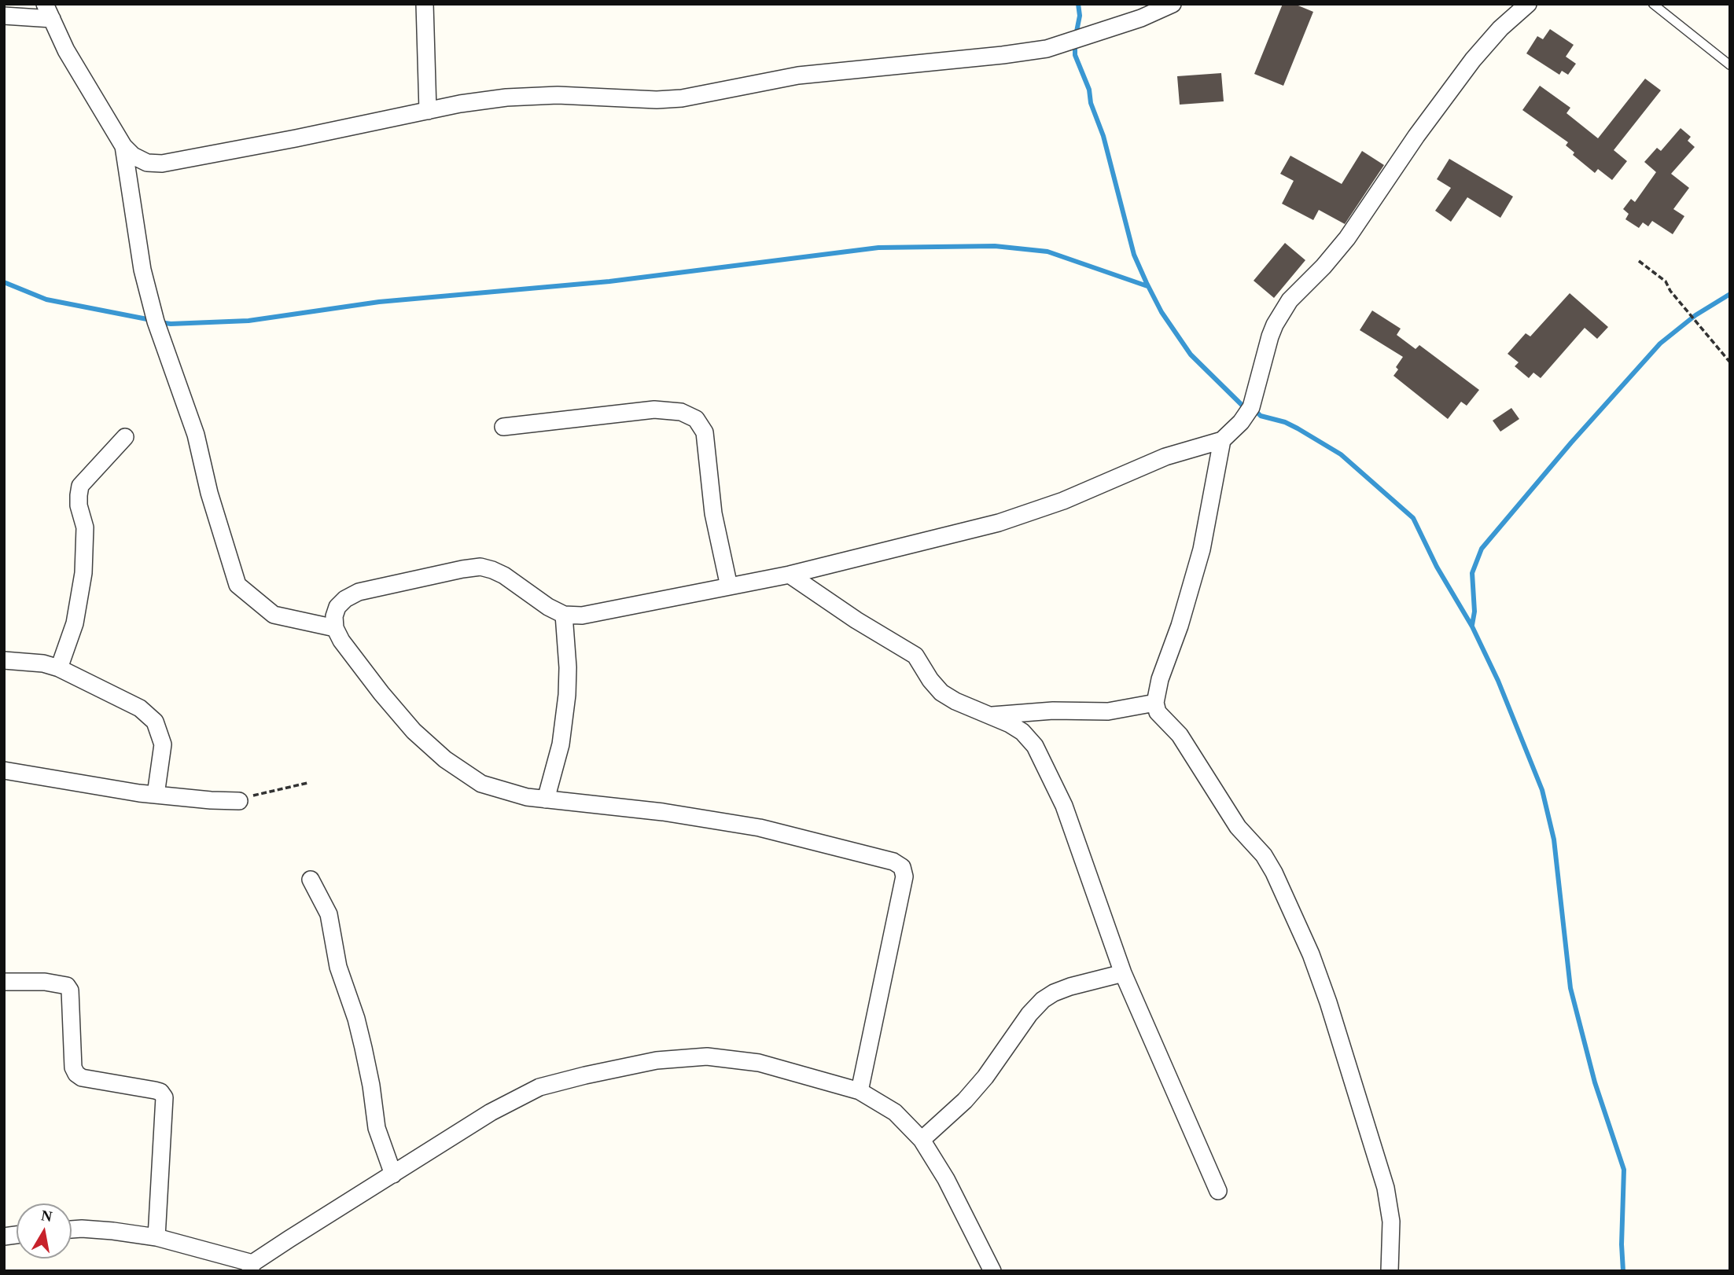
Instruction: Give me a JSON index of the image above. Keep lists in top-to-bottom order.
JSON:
{
  "north": "top"
}
